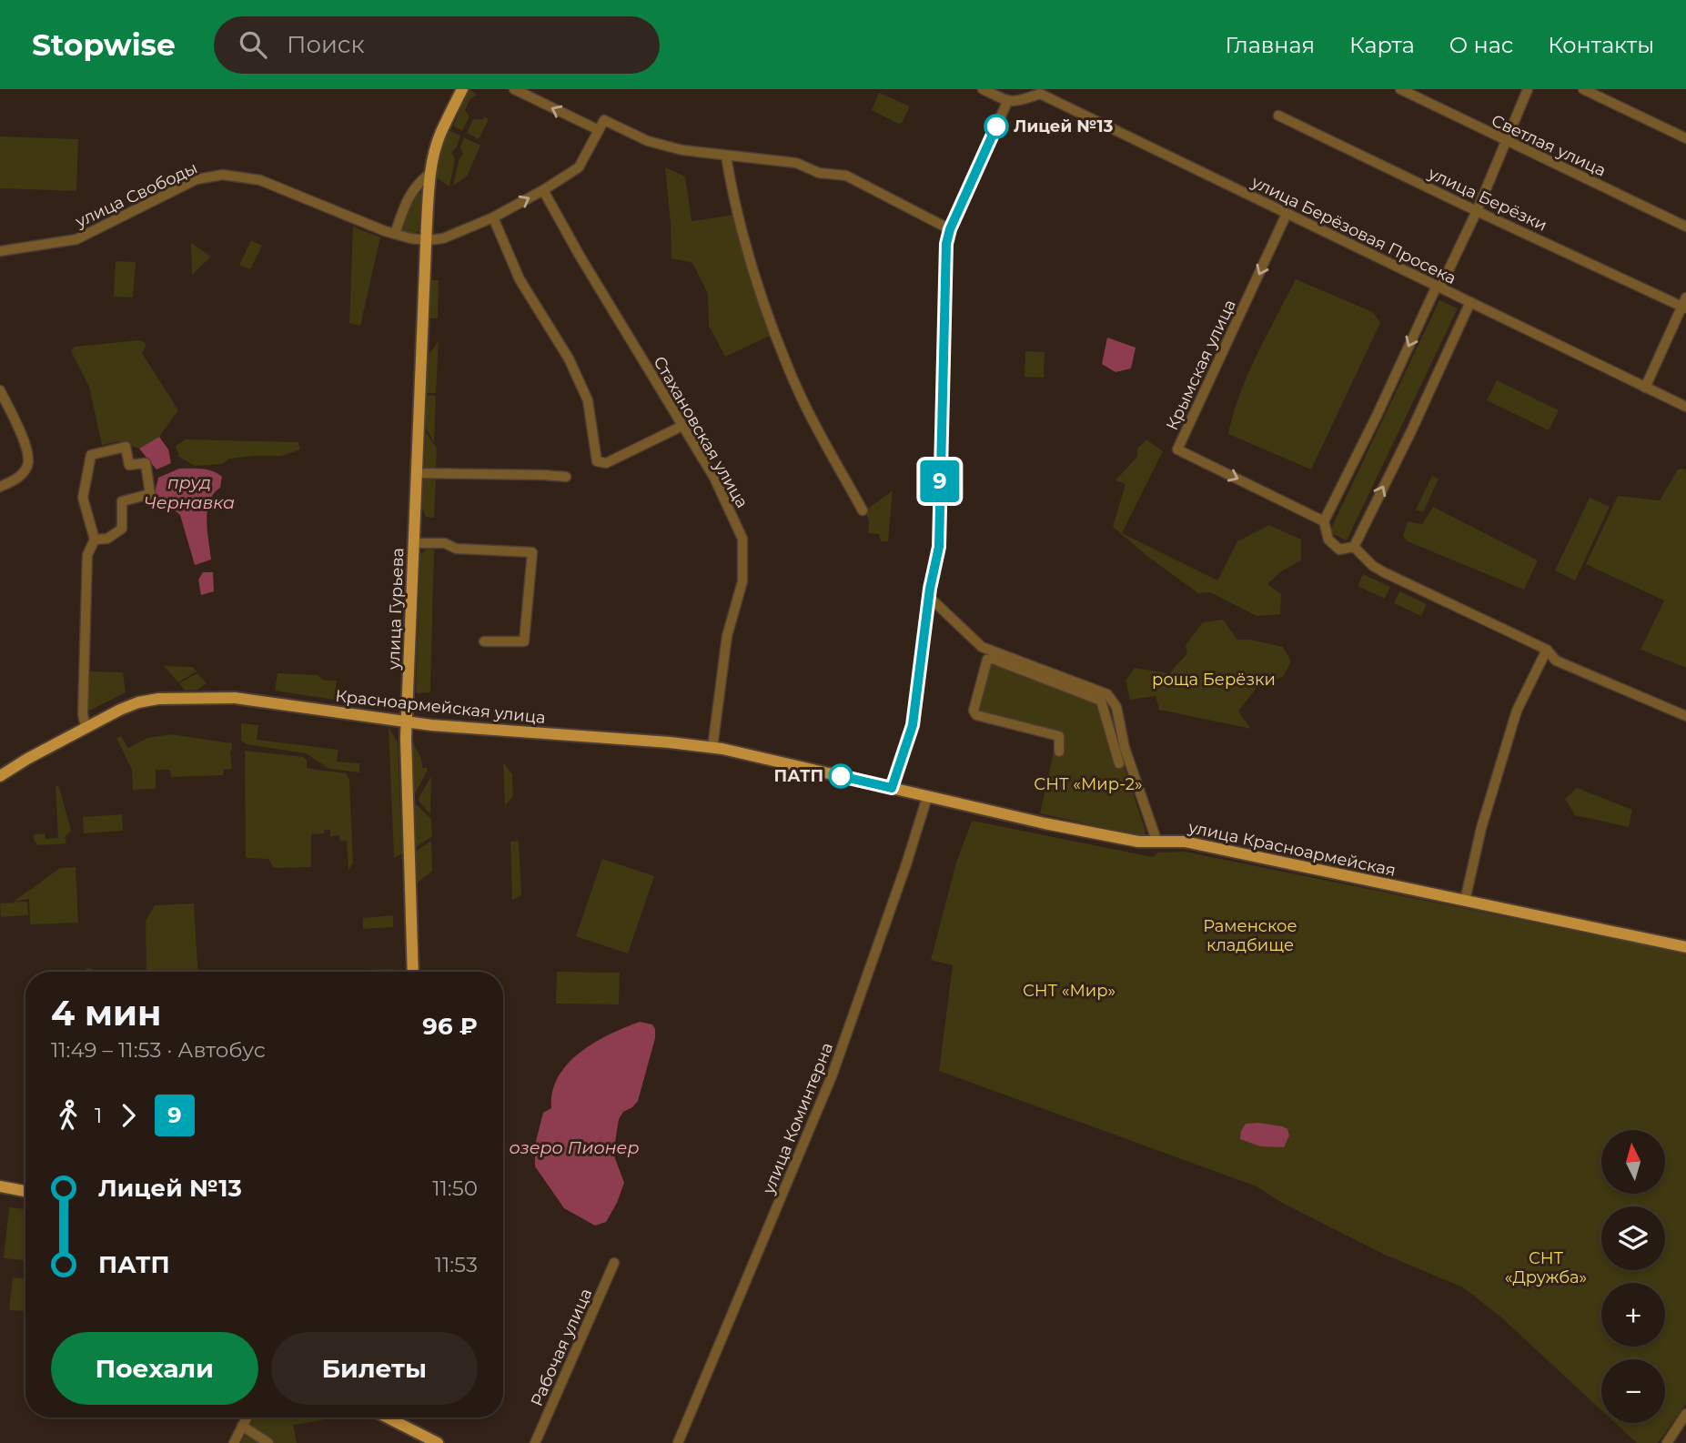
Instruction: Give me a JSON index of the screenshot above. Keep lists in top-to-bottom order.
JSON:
{
  "streets": {
    "main road": ["улица Гурьева", "Красноармейская улица", "улица Красноармейская"],
    "street": [
      "Светлая улица",
      "улица Свободы",
      "улица Берёзки",
      "улица Берёзовая Просека",
      "Крымская улица",
      "Стахановская улица",
      "улица Коминтерна",
      "Рабочая улица"
    ]
  },
  "crossings": [
    ["улица Свободы", "улица Гурьева"],
    ["улица Берёзовая Просека", "Крымская улица"],
    ["Стахановская улица", "Красноармейская улица"],
    ["улица Гурьева", "Красноармейская улица"],
    ["Красноармейская улица", "улица Красноармейская"],
    ["улица Красноармейская", "улица Коминтерна"]
  ],
  "water": ["пруд Чернавка", "озеро Пионер"],
  "parks": [
    "роща Берёзки",
    "СНТ «Мир-2»",
    "Раменское кладбище",
    "СНТ «Мир»",
    "СНТ «Дружба»"
  ],
  "places": ["Лицей №13", "ПАТП"],
  "lines": ["bus line 9"],
  "north": "top",
  "page": {
    "header": "Stopwise",
    "search": "Поиск",
    "nav": [
      "Главная",
      "Карта",
      "О нас",
      "Контакты"
    ],
    "on_map": "9",
    "heading": ["4 мин", "11:49 – 11:53 · Автобус", "96 ₽"],
    "legs": ["1", "9"],
    "map_buttons": ["+", "−"],
    "list": [
      {
        "name": "Лицей №13",
        "value": "11:50"
      },
      {
        "name": "ПАТП",
        "value": "11:53"
      }
    ],
    "buttons": ["Поехали", "Билеты"]
  }
}
